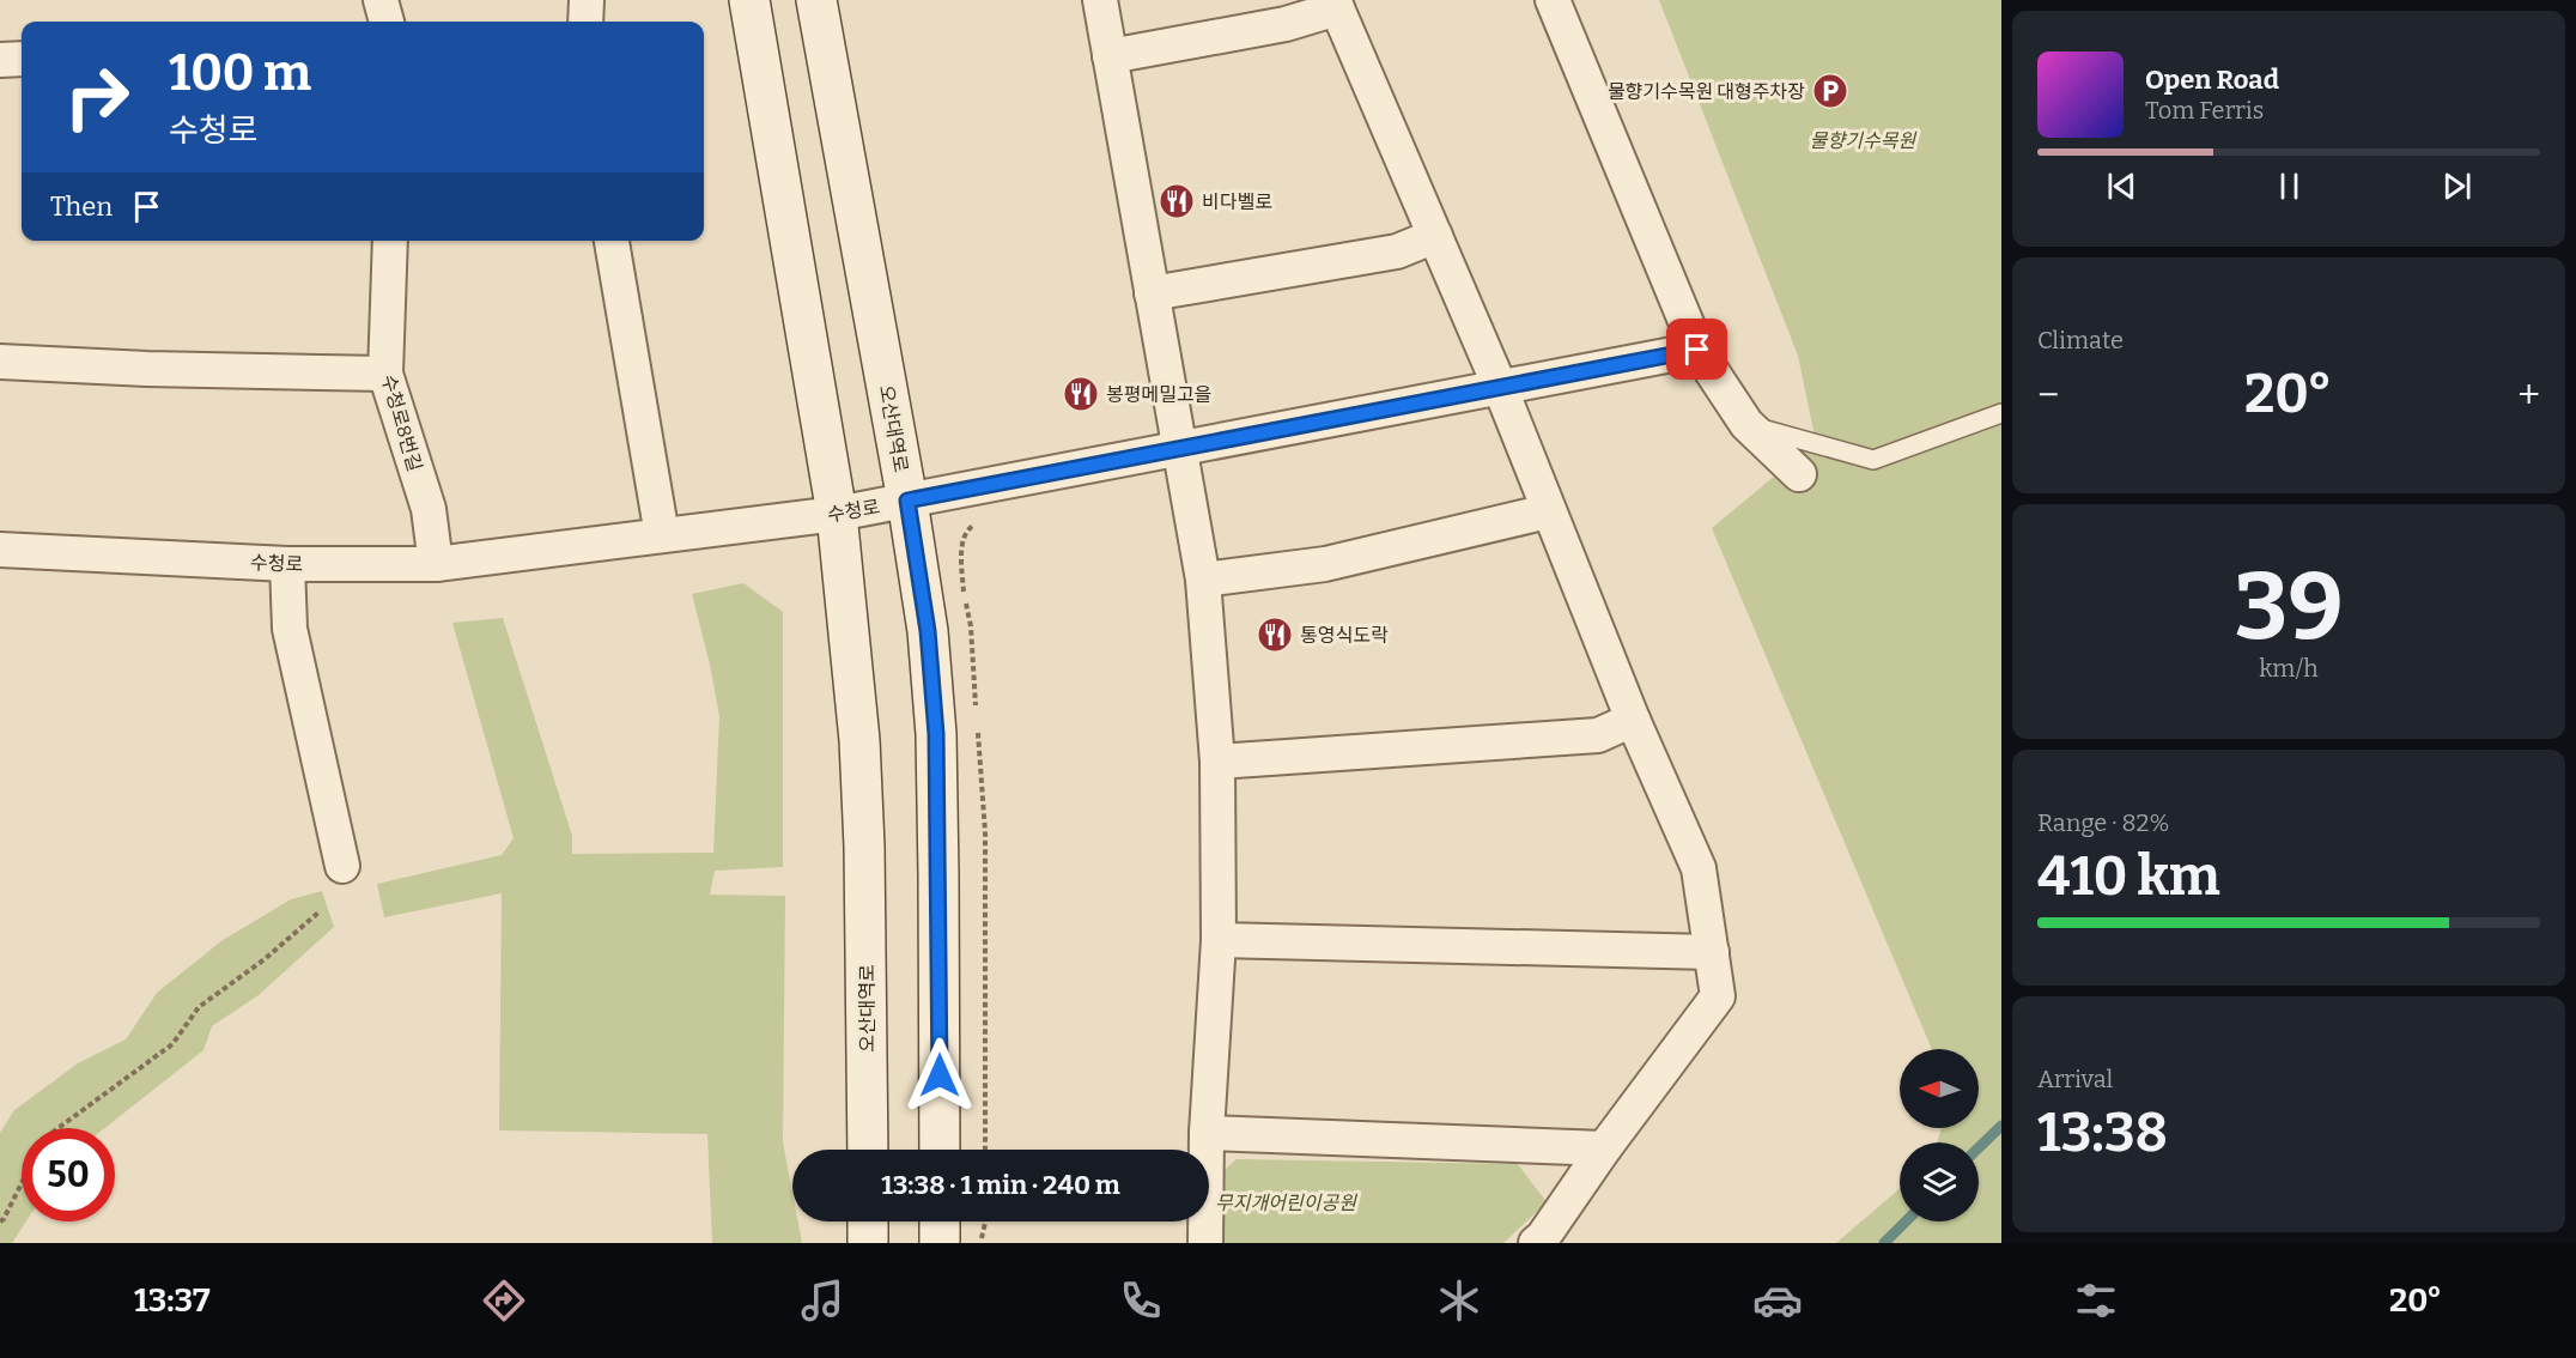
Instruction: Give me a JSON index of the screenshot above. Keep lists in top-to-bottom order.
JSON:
{
  "streets": {
    "main road": ["오산대역로"],
    "street": ["수청로8번길", "수청로"]
  },
  "crossings": [
    ["수청로8번길", "수청로"],
    ["오산대역로", "수청로"]
  ],
  "parks": ["물향기수목원", "무지개어린이공원"],
  "places": {
    "parking": ["물향기수목원 대형주차장"],
    "restaurant": ["비다벨로", "봉평메밀고을", "통영식도락"]
  },
  "north": "left",
  "page": {
    "turn": ["100 m", "수청로"],
    "song": ["Open Road", "Tom Ferris"],
    "then": "Then",
    "tile": [
      "Climate",
      ["39", "km/h"],
      ["Range · 82%", "410 km"],
      ["Arrival", "13:38"]
    ],
    "heat": ["−", "20°", "+"],
    "limit": "50",
    "trip": "13:38 · 1 min · 240 m",
    "tabs": ["13:37", "20°"]
  }
}
